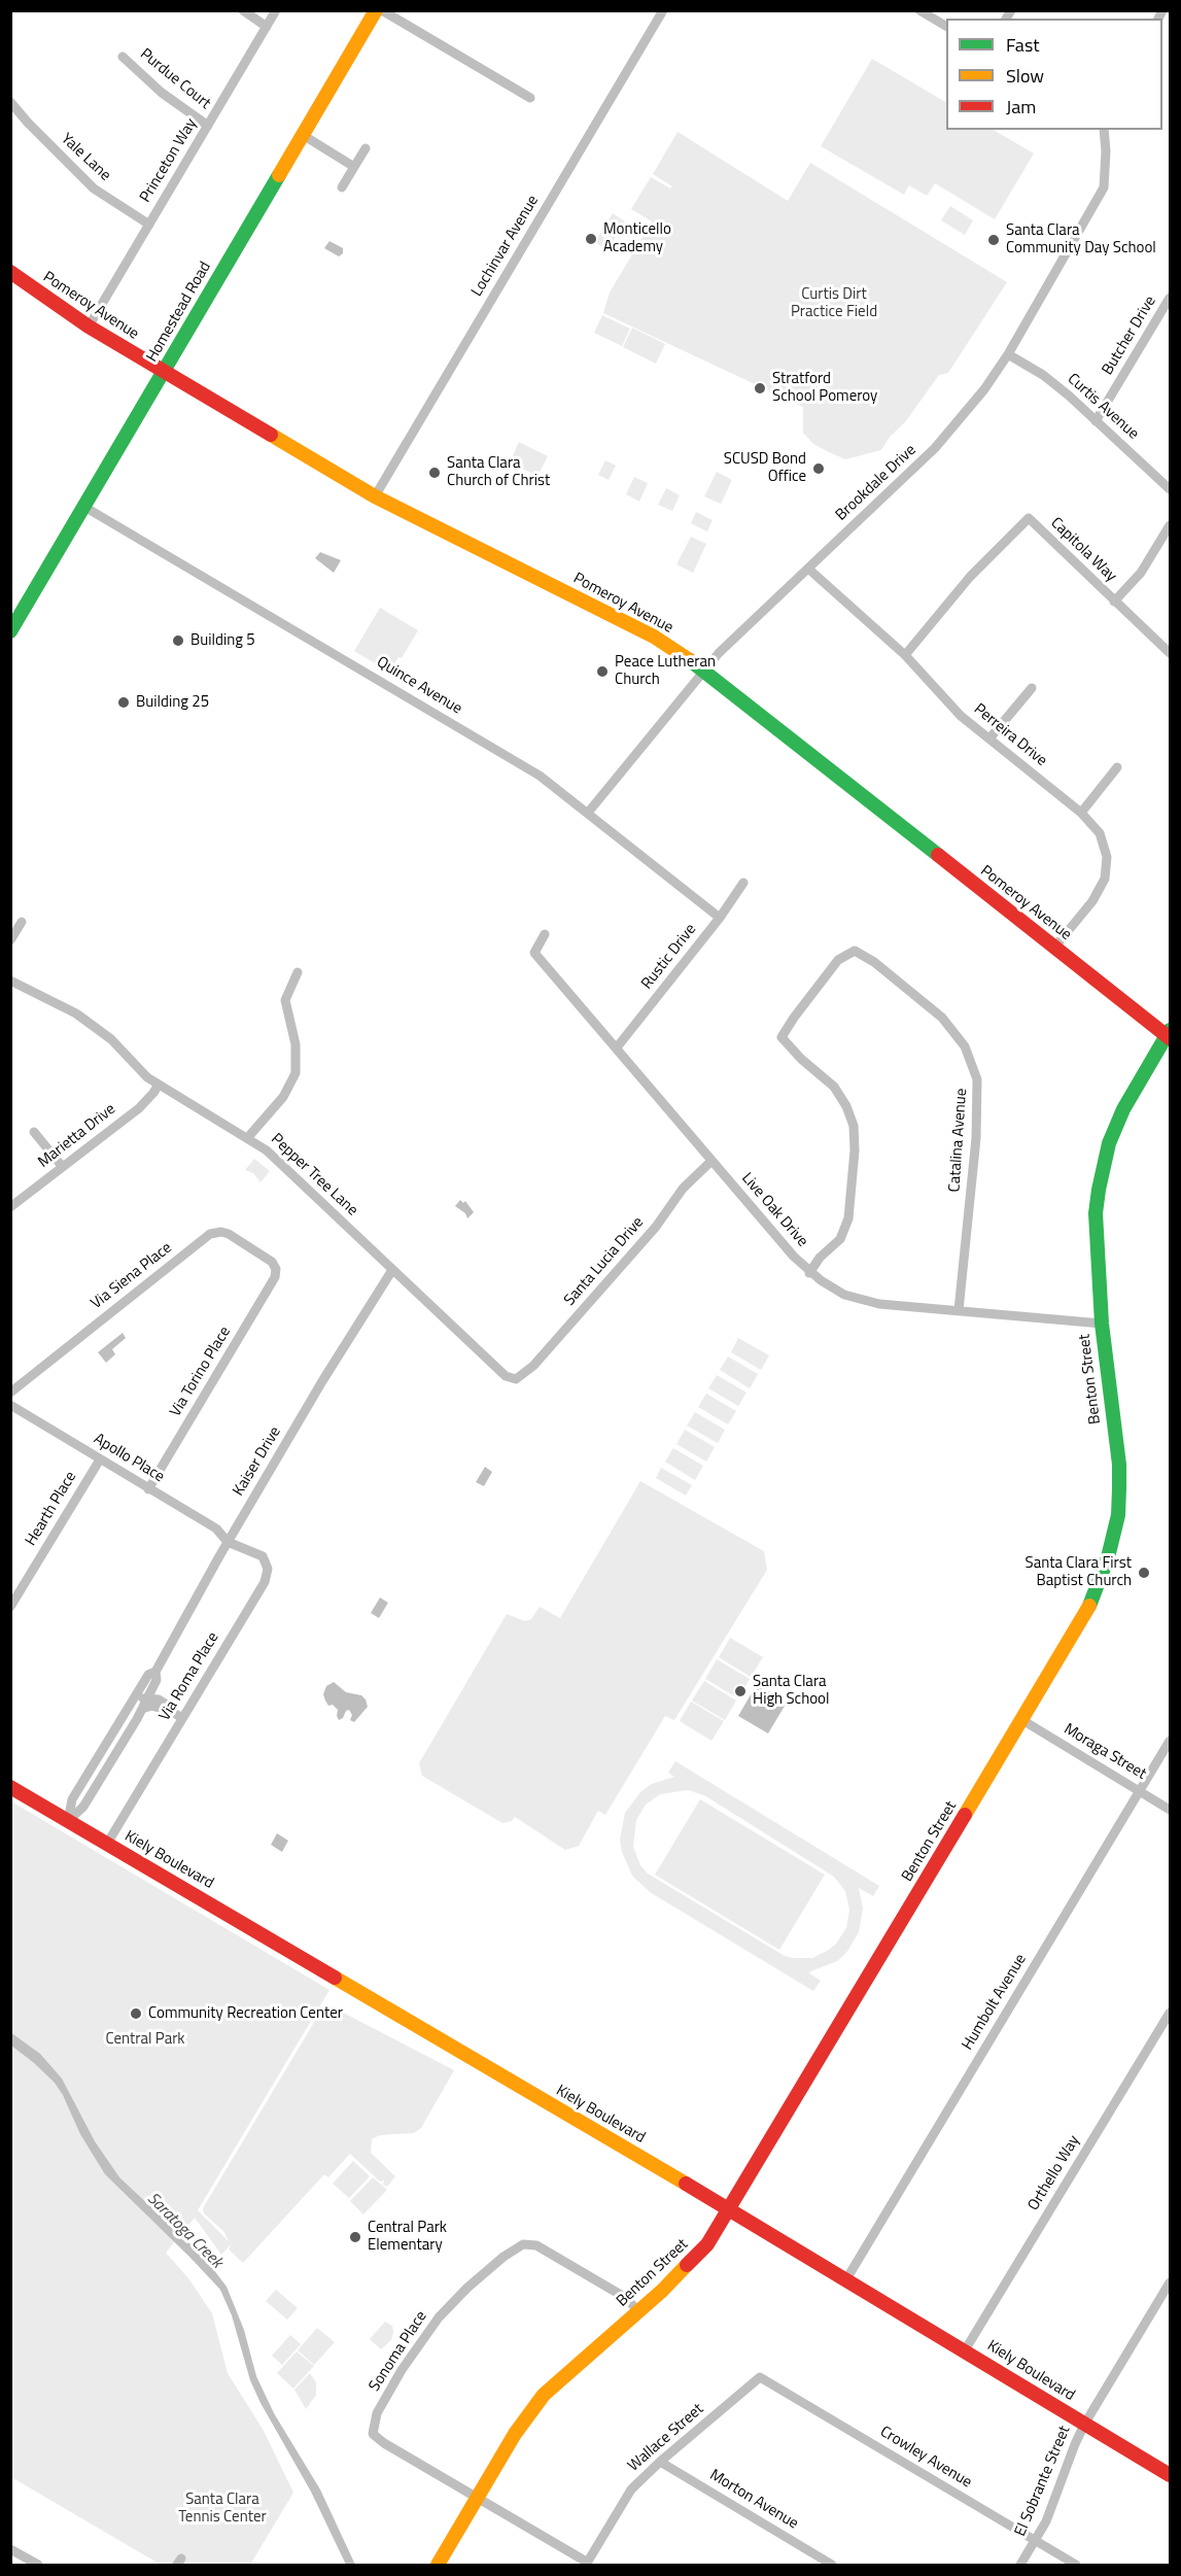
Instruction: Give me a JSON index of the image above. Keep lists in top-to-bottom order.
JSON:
{
  "streets": {
    "main road": [
      "Pomeroy Avenue",
      "Homestead Road",
      "Benton Street",
      "Kiely Boulevard"
    ],
    "street": [
      "Purdue Court",
      "Yale Lane",
      "Princeton Way",
      "Lochinvar Avenue",
      "Butcher Drive",
      "Curtis Avenue",
      "Brookdale Drive",
      "Capitola Way",
      "Quince Avenue",
      "Perreira Drive",
      "Rustic Drive",
      "Marietta Drive",
      "Catalina Avenue",
      "Pepper Tree Lane",
      "Live Oak Drive",
      "Santa Lucia Drive",
      "Via Siena Place",
      "Via Torino Place",
      "Apollo Place",
      "Kaiser Drive",
      "Hearth Place",
      "Via Roma Place",
      "Moraga Street",
      "Humbolt Avenue",
      "Orthello Way",
      "Sonoma Place",
      "Wallace Street",
      "Crowley Avenue",
      "El Sobrante Street",
      "Morton Avenue"
    ]
  },
  "crossings": [
    ["Purdue Court", "Princeton Way"],
    ["Yale Lane", "Princeton Way"],
    ["Princeton Way", "Pomeroy Avenue"],
    ["Lochinvar Avenue", "Pomeroy Avenue"],
    ["Pomeroy Avenue", "Homestead Road"],
    ["Pomeroy Avenue", "Brookdale Drive"],
    ["Pomeroy Avenue", "Perreira Drive"],
    ["Pomeroy Avenue", "Benton Street"],
    ["Homestead Road", "Quince Avenue"],
    ["Butcher Drive", "Curtis Avenue"],
    ["Curtis Avenue", "Brookdale Drive"],
    ["Brookdale Drive", "Quince Avenue"],
    ["Brookdale Drive", "Perreira Drive"],
    ["Capitola Way", "Perreira Drive"],
    ["Quince Avenue", "Rustic Drive"],
    ["Rustic Drive", "Live Oak Drive"],
    ["Marietta Drive", "Pepper Tree Lane"],
    ["Catalina Avenue", "Live Oak Drive"],
    ["Pepper Tree Lane", "Santa Lucia Drive"],
    ["Pepper Tree Lane", "Kaiser Drive"],
    ["Live Oak Drive", "Santa Lucia Drive"],
    ["Live Oak Drive", "Benton Street"],
    ["Via Siena Place", "Via Torino Place"],
    ["Via Torino Place", "Apollo Place"],
    ["Benton Street", "Moraga Street"],
    ["Benton Street", "Kiely Boulevard"],
    ["Benton Street", "Sonoma Place"],
    ["Apollo Place", "Kaiser Drive"],
    ["Apollo Place", "Hearth Place"],
    ["Apollo Place", "Via Roma Place"],
    ["Kaiser Drive", "Via Roma Place"],
    ["Kaiser Drive", "Kiely Boulevard"],
    ["Via Roma Place", "Kiely Boulevard"],
    ["Moraga Street", "Humbolt Avenue"],
    ["Kiely Boulevard", "Humbolt Avenue"],
    ["Kiely Boulevard", "Orthello Way"],
    ["Kiely Boulevard", "El Sobrante Street"],
    ["Sonoma Place", "Wallace Street"],
    ["Wallace Street", "Crowley Avenue"],
    ["Wallace Street", "Morton Avenue"],
    ["Crowley Avenue", "El Sobrante Street"]
  ],
  "water": ["Saratoga Creek"],
  "parks": ["Curtis Dirt Practice Field", "Central Park", "Santa Clara Tennis Center"],
  "places": [
    "Monticello Academy",
    "Santa Clara Community Day School",
    "Stratford School Pomeroy",
    "SCUSD Bond Office",
    "Santa Clara Church of Christ",
    "Building 5",
    "Peace Lutheran Church",
    "Building 25",
    "Santa Clara First Baptist Church",
    "Santa Clara High School",
    "Community Recreation Center",
    "Central Park Elementary"
  ],
  "legend": ["Fast", "Slow", "Jam"]
}
